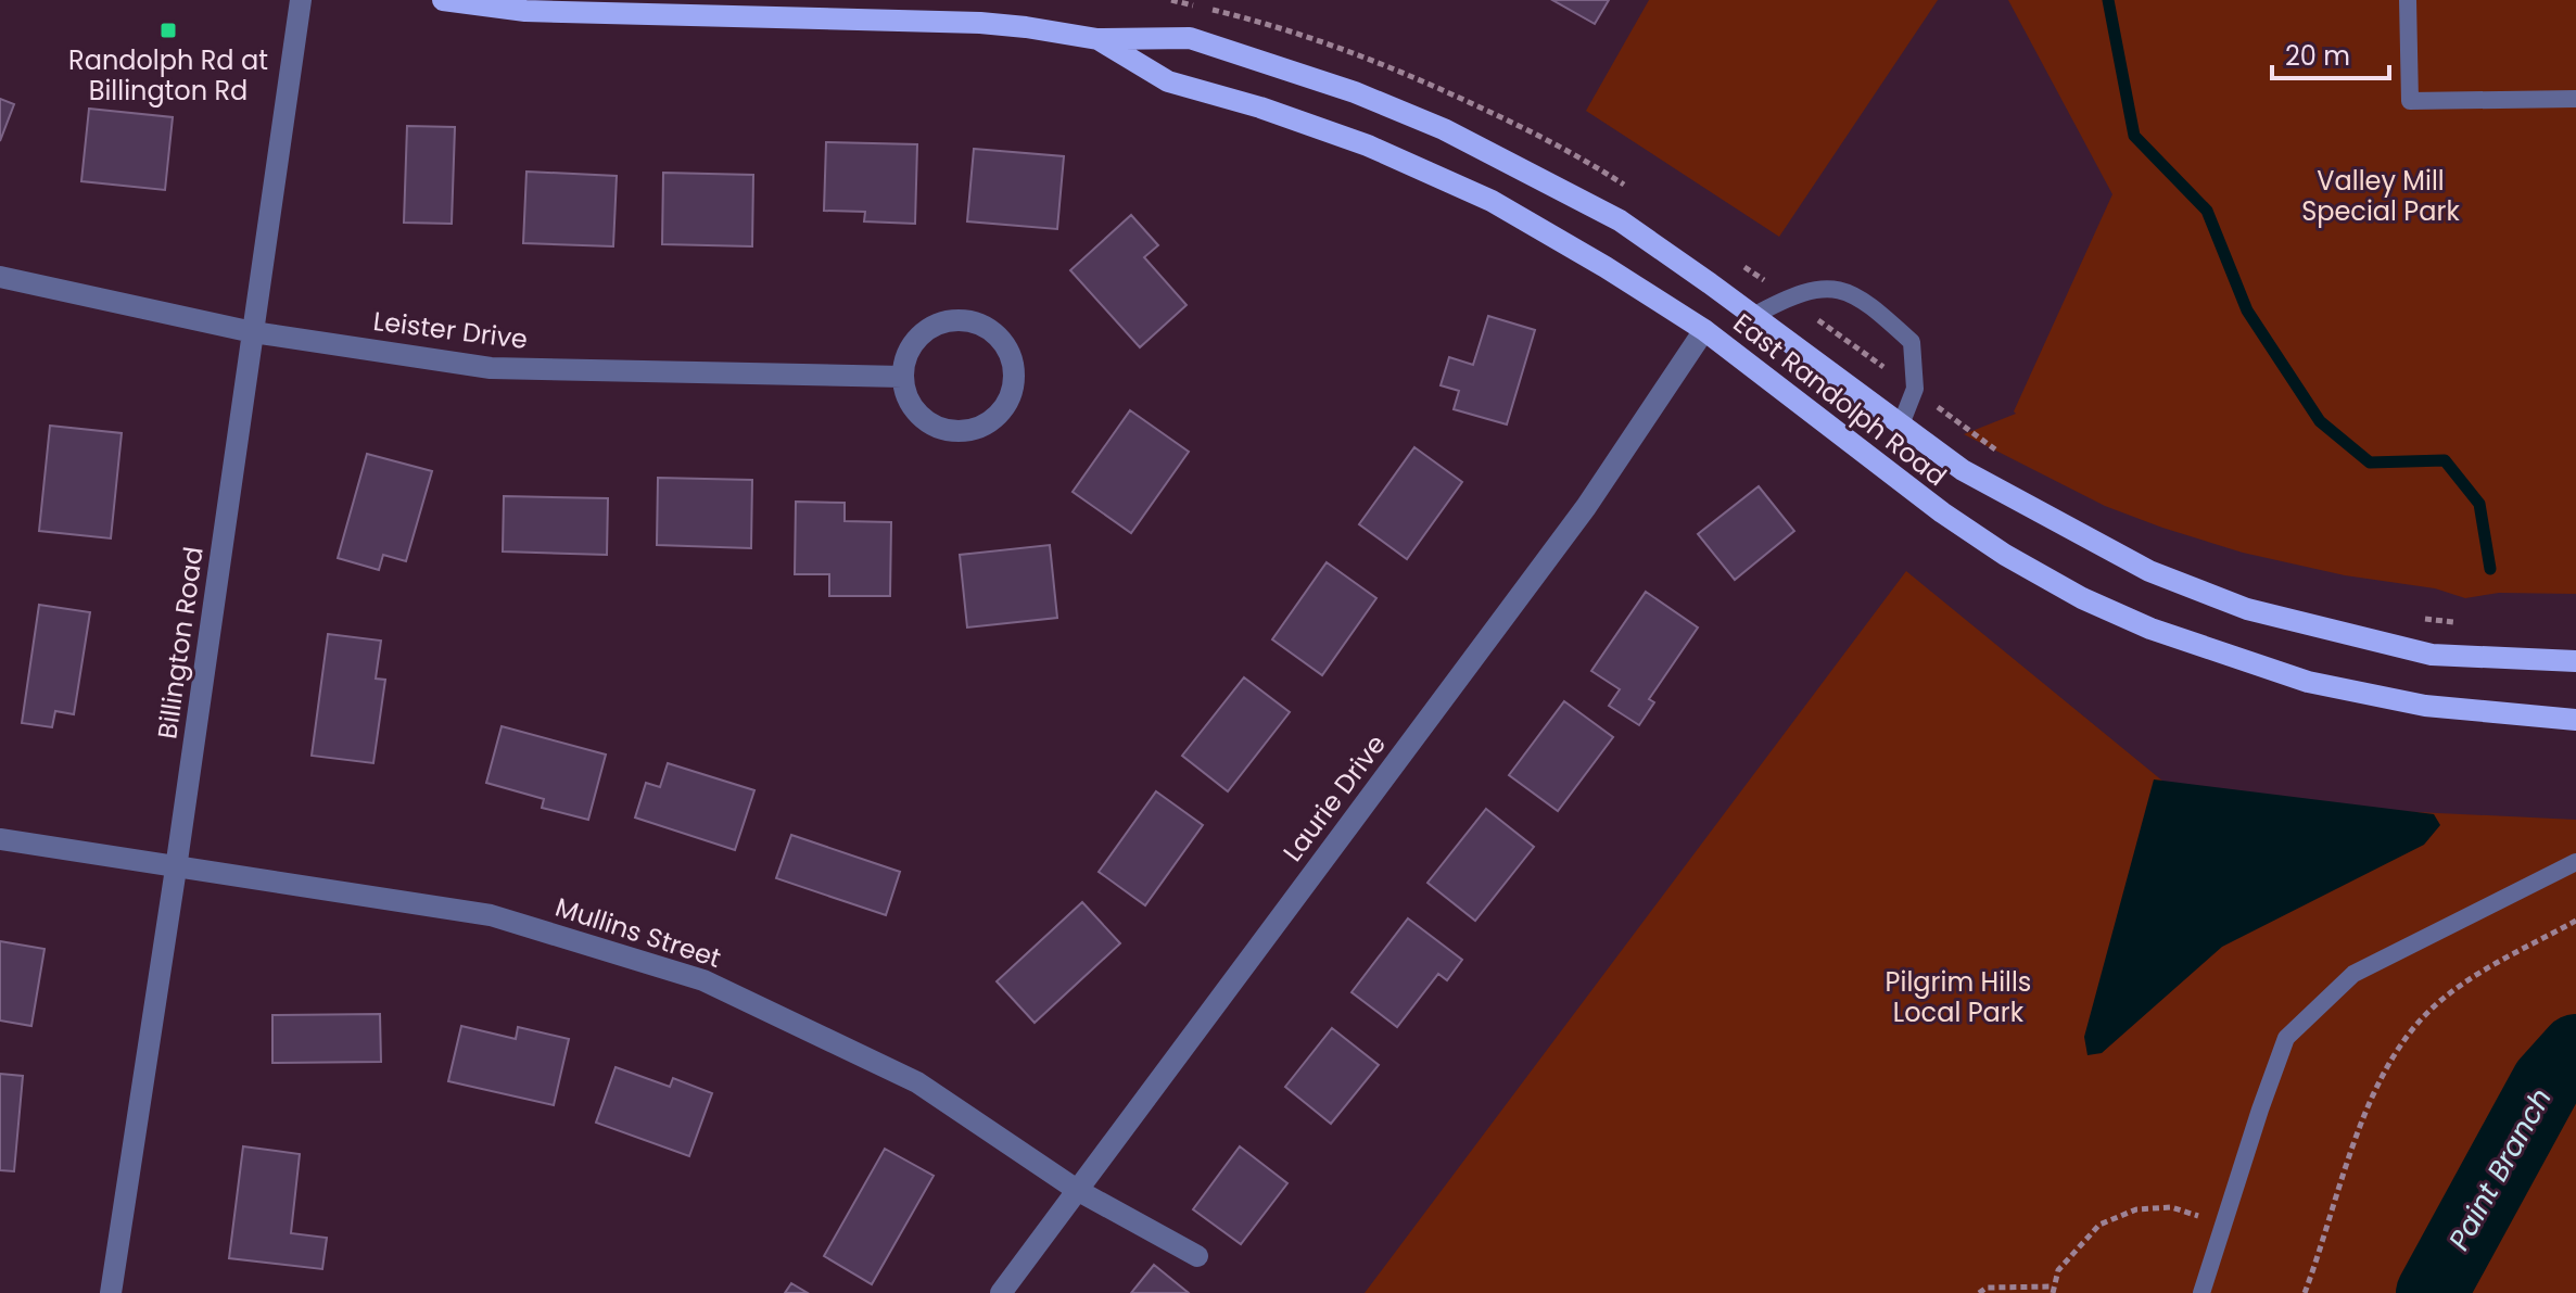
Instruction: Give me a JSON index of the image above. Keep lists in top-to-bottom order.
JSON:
{
  "streets": {
    "main road": ["East Randolph Road"],
    "street": [
      "Leister Drive",
      "Billington Road",
      "Laurie Drive",
      "Mullins Street"
    ]
  },
  "crossings": [
    ["Leister Drive", "Billington Road"],
    ["East Randolph Road", "Laurie Drive"],
    ["Billington Road", "Mullins Street"],
    ["Laurie Drive", "Mullins Street"]
  ],
  "water": ["Paint Branch"],
  "parks": ["Valley Mill Special Park", "Pilgrim Hills Local Park"],
  "places": {
    "transit": ["Randolph Rd at Billington Rd"]
  },
  "scale_bar": "20 m"
}
